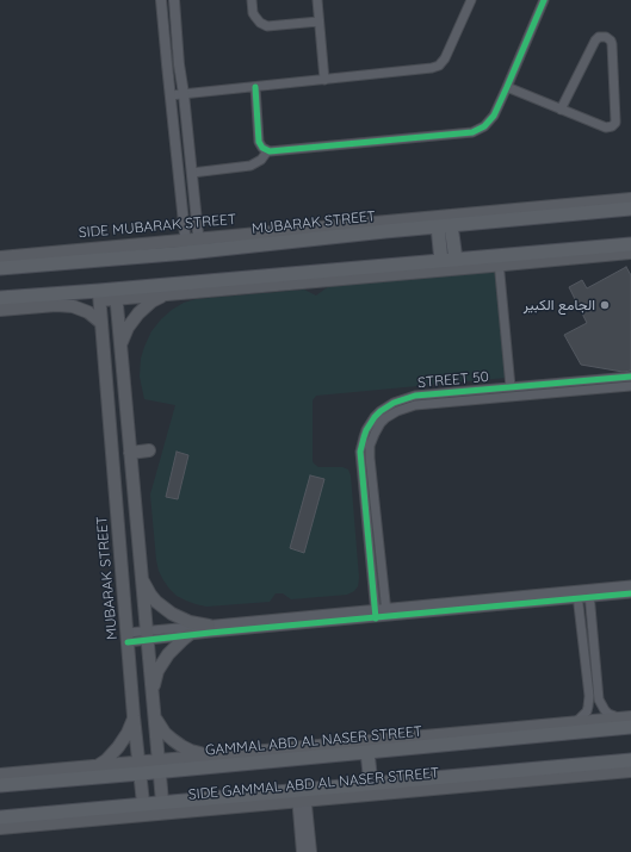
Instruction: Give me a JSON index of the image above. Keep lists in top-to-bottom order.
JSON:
{
  "streets": {
    "main road": [
      "MUBARAK STREET",
      "SIDE MUBARAK STREET",
      "GAMMAL ABD AL NASER STREET",
      "SIDE GAMMAL ABD AL NASER STREET"
    ],
    "street": ["STREET 50"]
  },
  "crossings": [
    ["MUBARAK STREET", "SIDE MUBARAK STREET"],
    ["MUBARAK STREET", "GAMMAL ABD AL NASER STREET"],
    ["MUBARAK STREET", "SIDE GAMMAL ABD AL NASER STREET"]
  ],
  "places": ["الجامع الكبير"]
}
